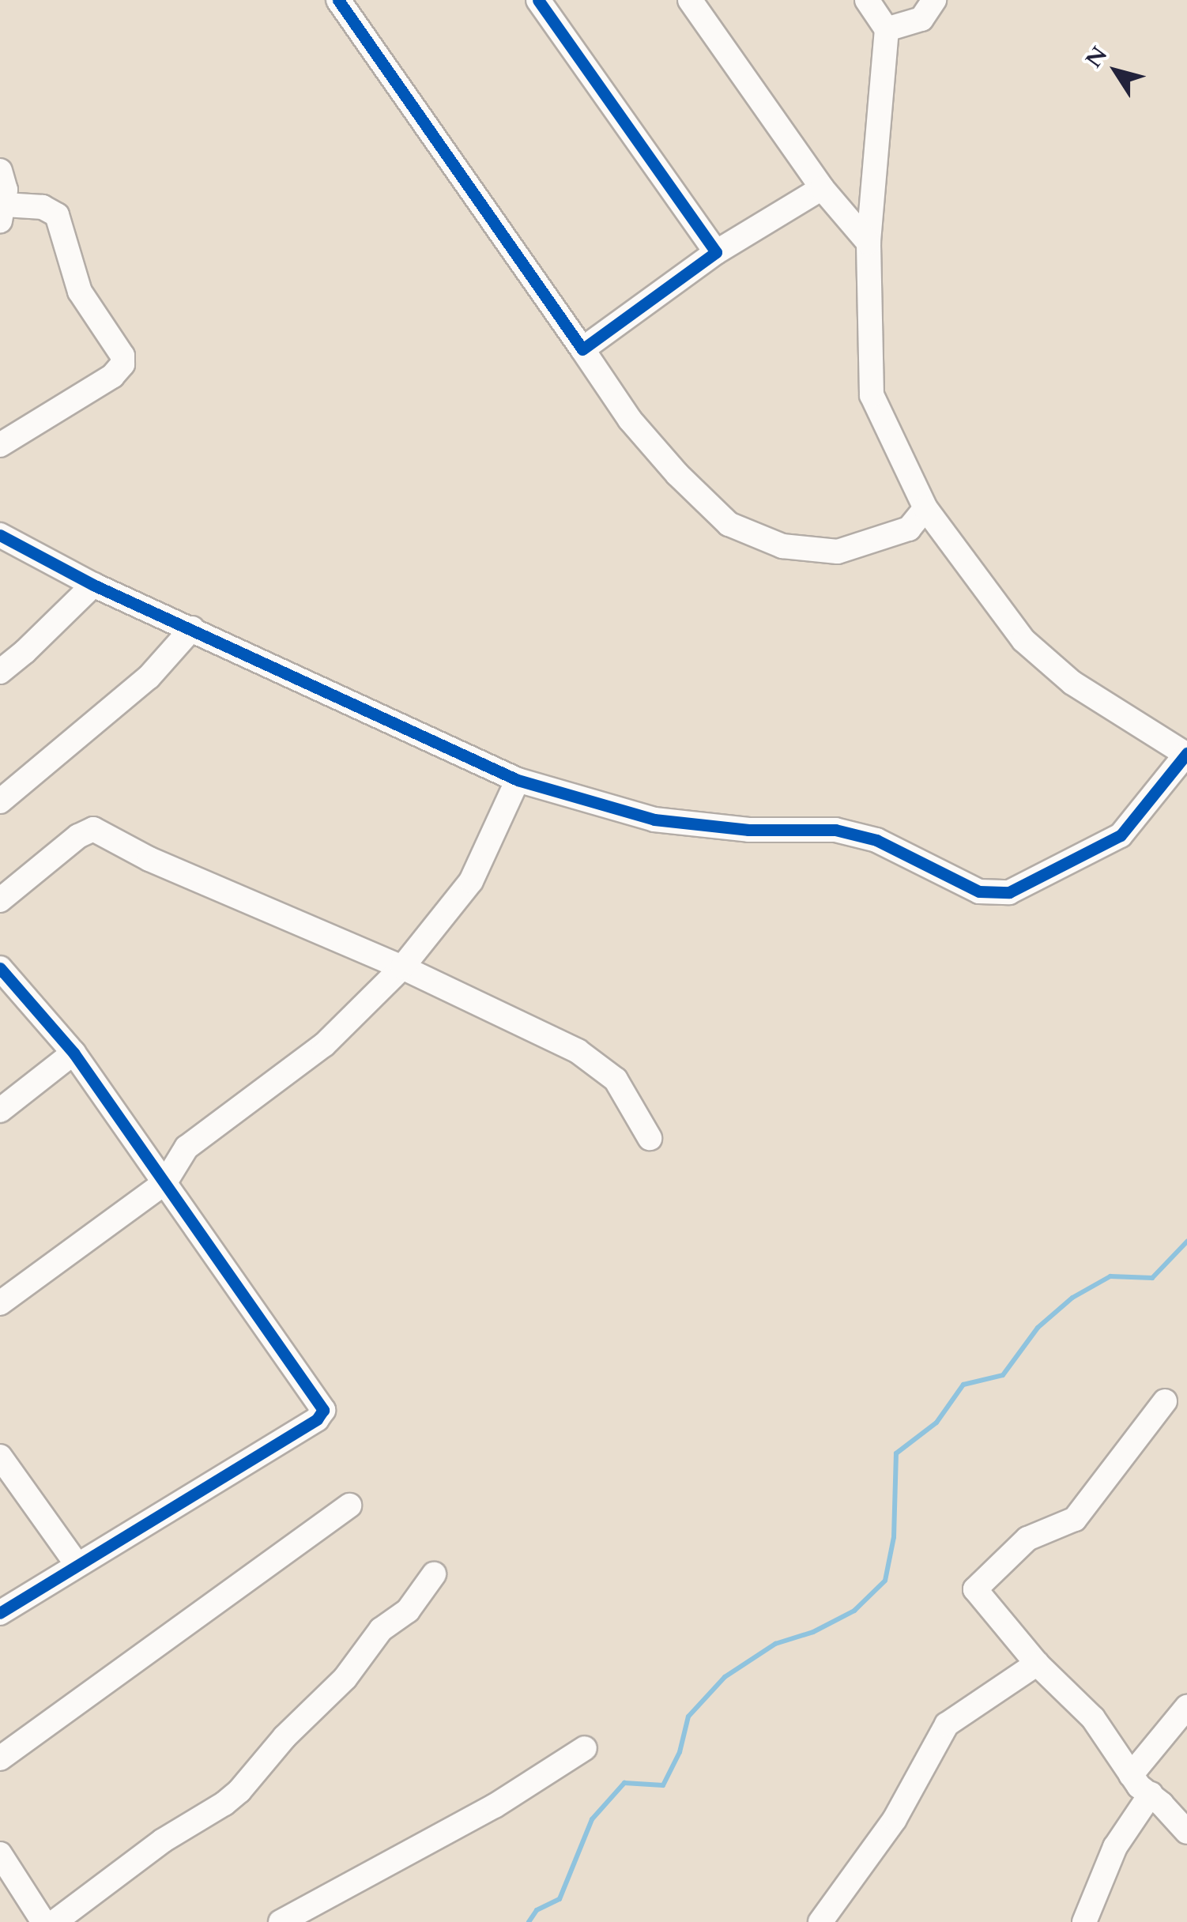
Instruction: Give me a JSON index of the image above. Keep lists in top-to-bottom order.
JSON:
{
  "north": "top left"
}
